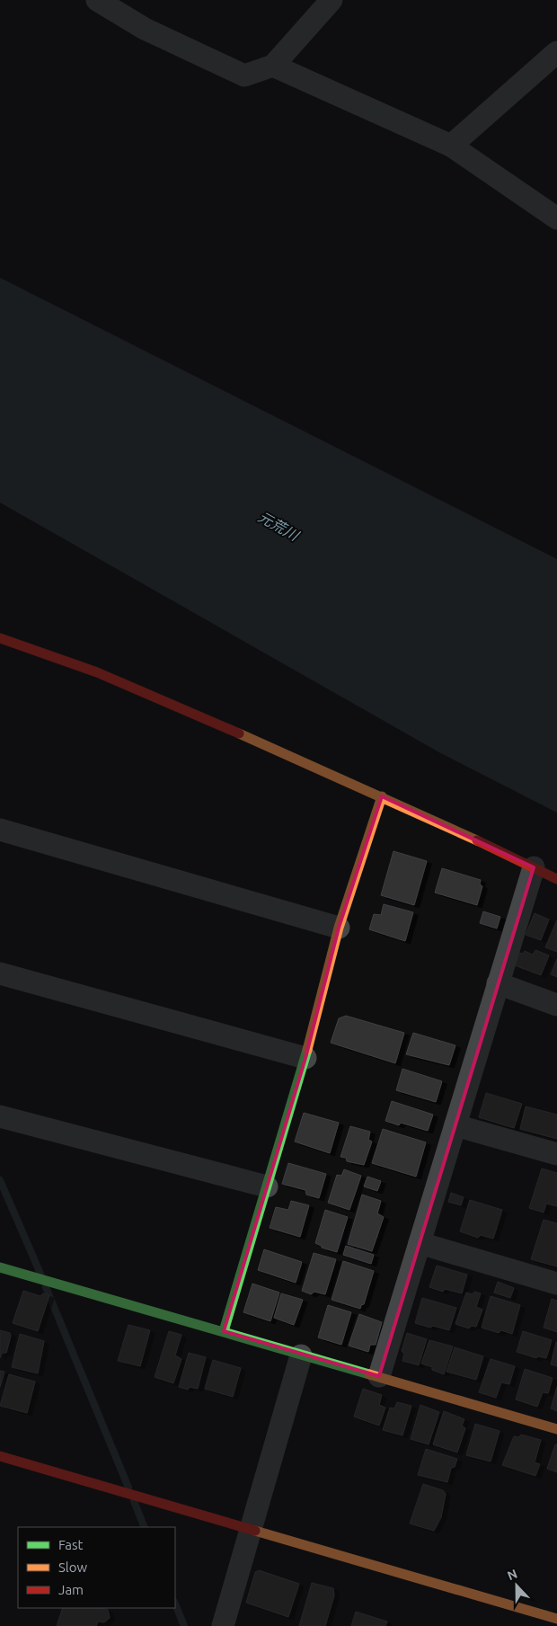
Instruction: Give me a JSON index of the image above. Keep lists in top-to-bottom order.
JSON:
{
  "water": ["元荒川"],
  "legend": ["Fast", "Slow", "Jam"],
  "north": "top"
}
